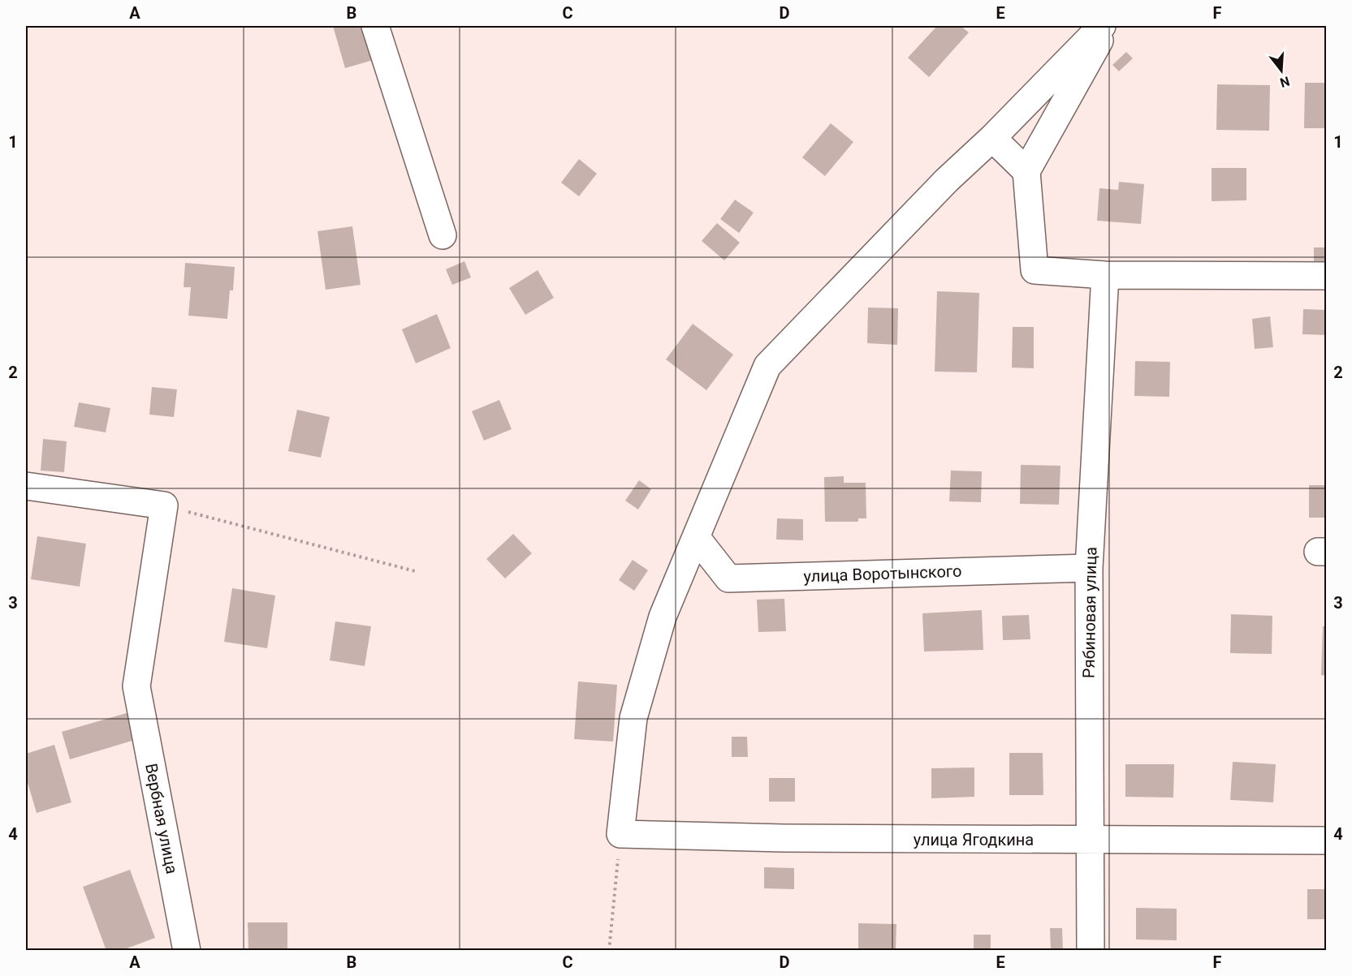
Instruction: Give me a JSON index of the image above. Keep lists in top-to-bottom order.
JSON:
{
  "streets": {
    "street": [
      "улица Воротынского",
      "Рябиновая улица",
      "Вербная улица",
      "улица Ягодкина"
    ]
  },
  "crossings": [
    ["улица Воротынского", "Рябиновая улица"],
    ["Рябиновая улица", "улица Ягодкина"]
  ],
  "north": "bottom",
  "grid": {
    "columns": [
      "A",
      "B",
      "C",
      "D",
      "E",
      "F"
    ],
    "rows": [
      "1",
      "2",
      "3",
      "4"
    ]
  }
}
